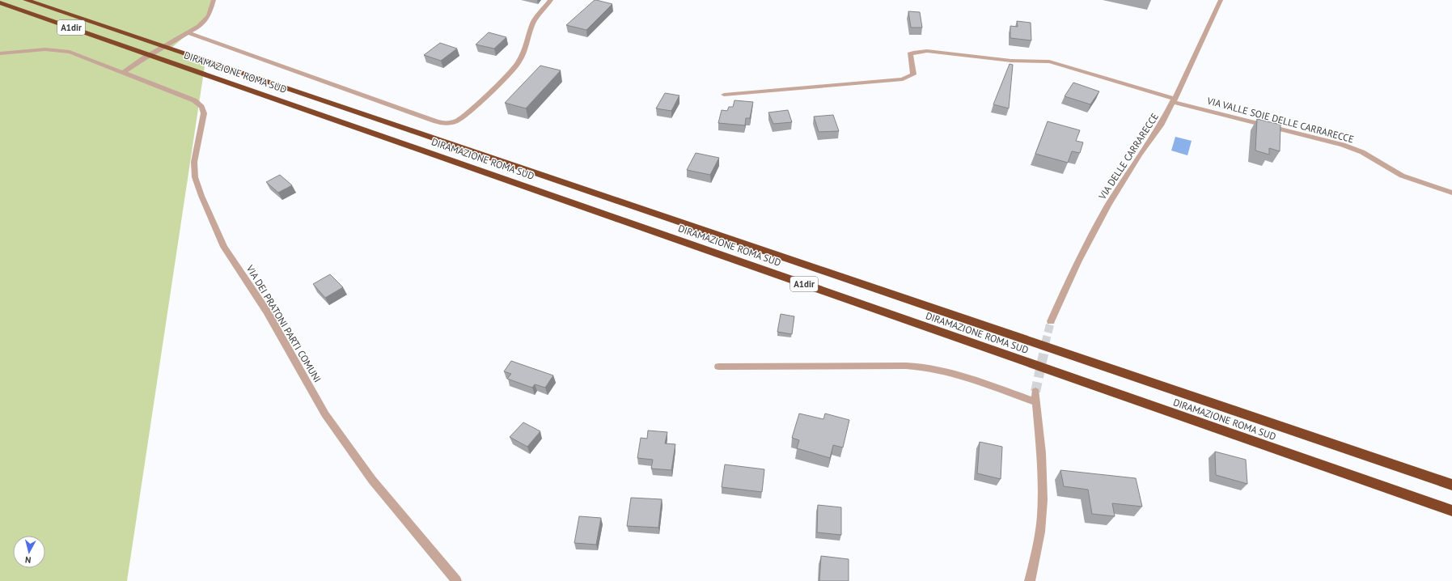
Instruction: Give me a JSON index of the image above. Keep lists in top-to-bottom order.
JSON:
{
  "streets": {
    "highway": ["A1dir", "DIRAMAZIONE ROMA SUD"],
    "street": ["VIA VALLE SOIE DELLE CARRARECCE", "VIA DELLE CARRARECCE", "VIA DEI PRATONI PARTI COMUNI"]
  },
  "crossings": [
    ["VIA VALLE SOIE DELLE CARRARECCE", "VIA DELLE CARRARECCE"]
  ],
  "north": "bottom"
}
